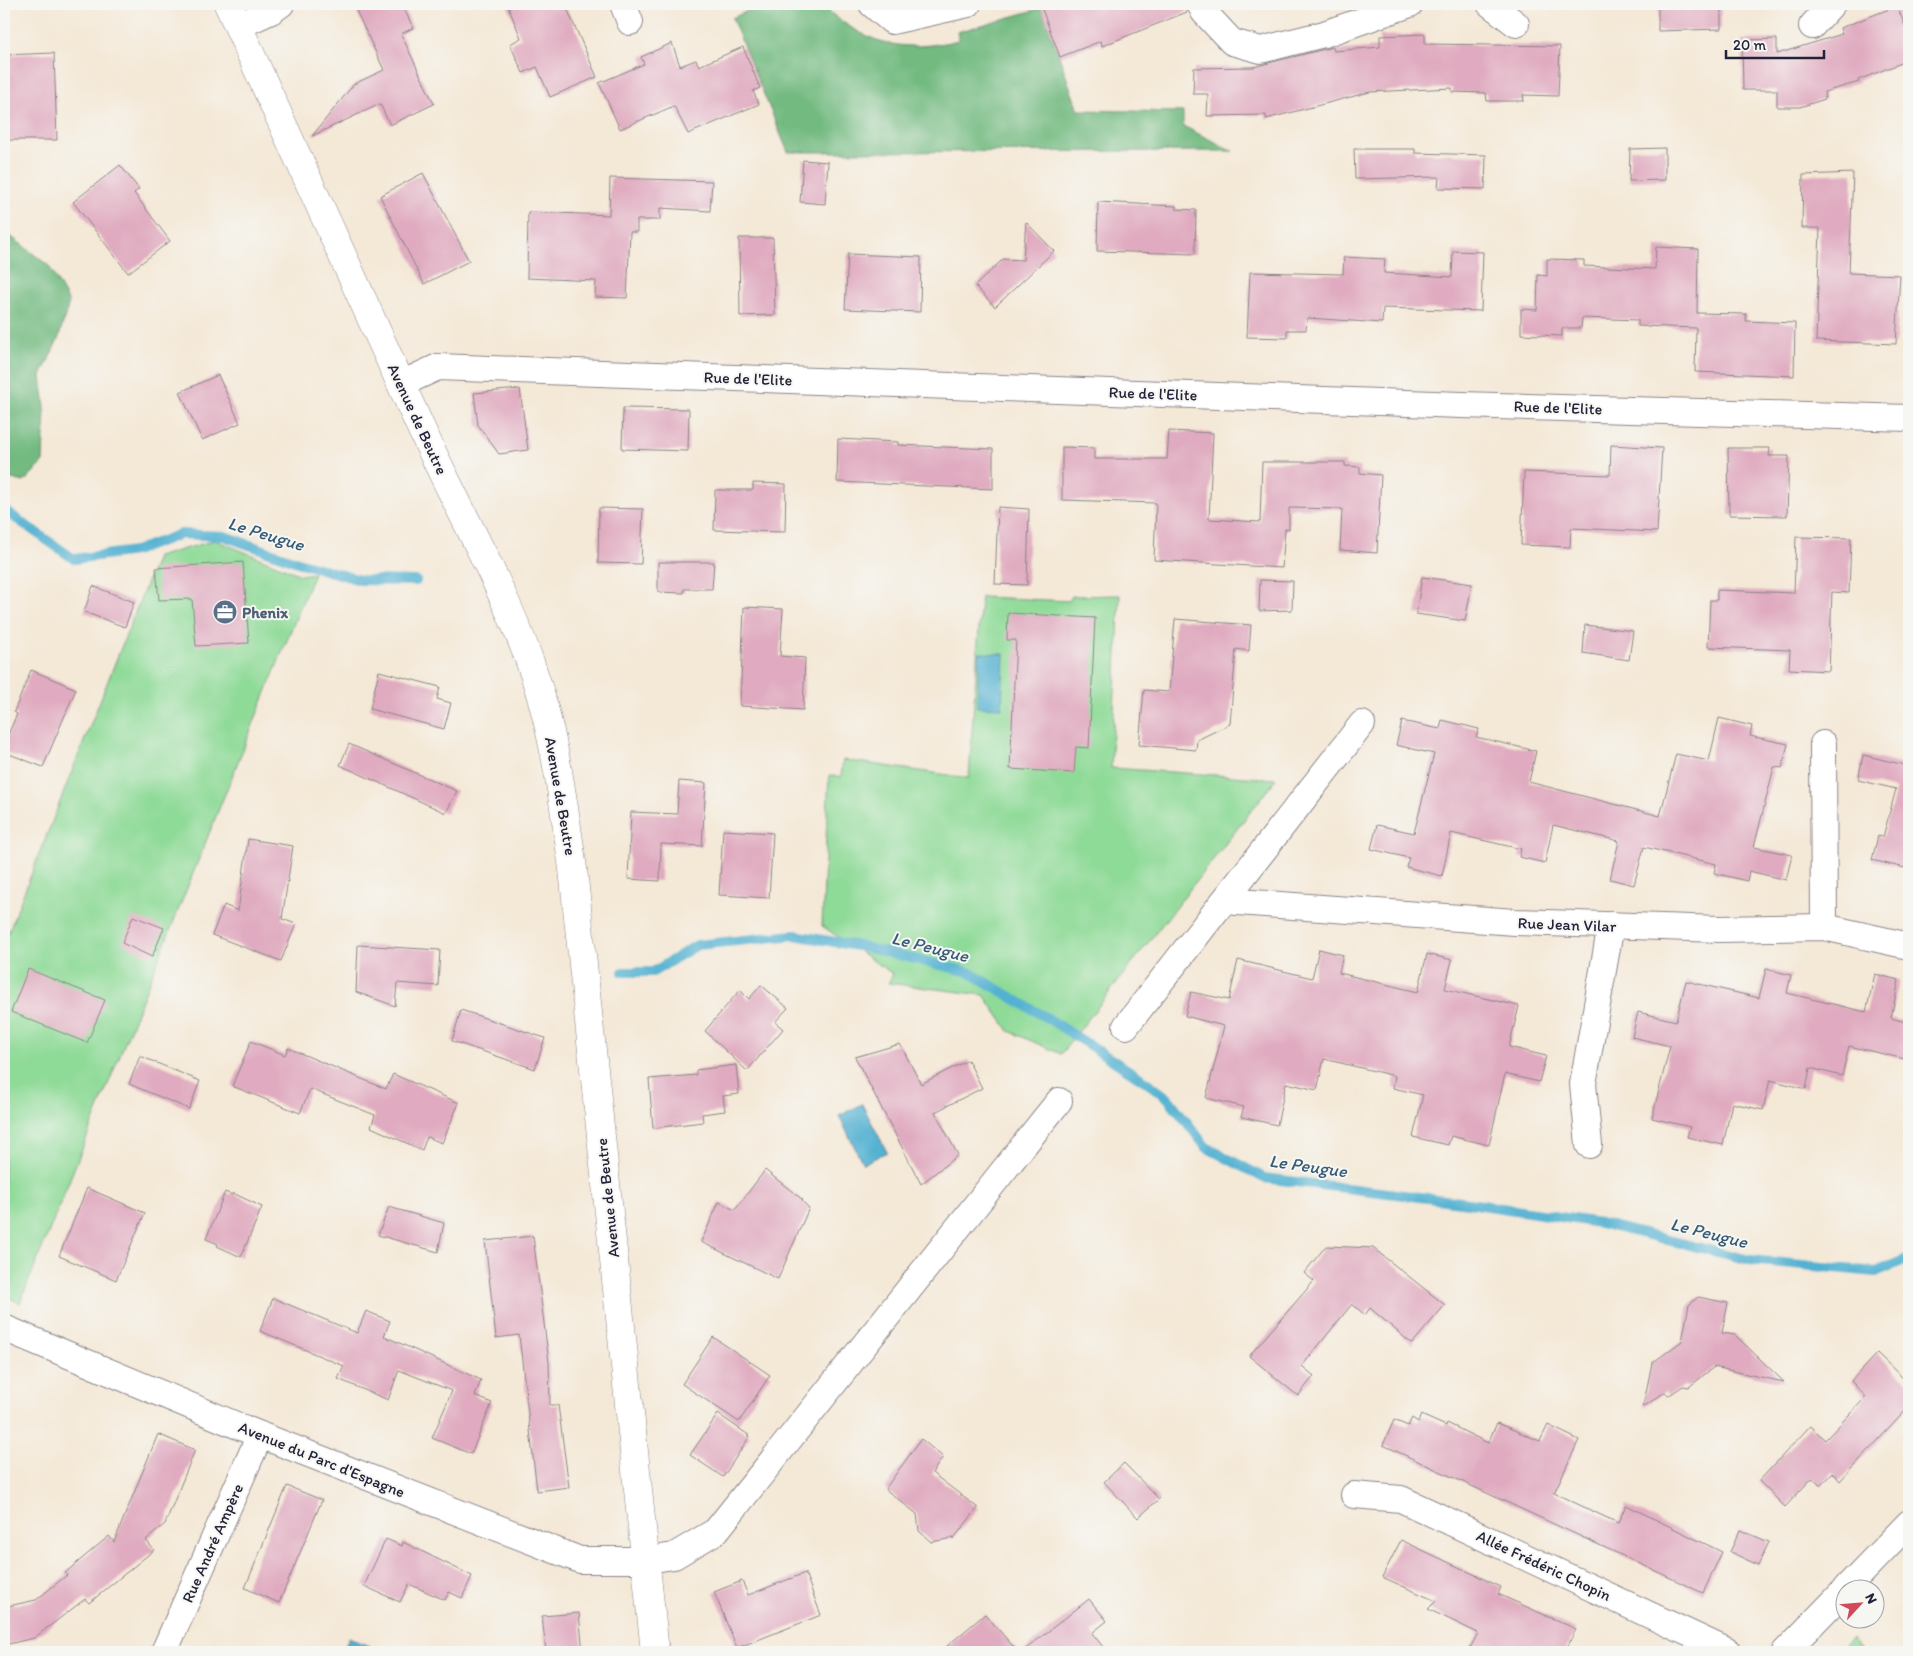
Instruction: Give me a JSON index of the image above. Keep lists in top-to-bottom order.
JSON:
{
  "streets": {
    "street": [
      "Rue de l'Elite",
      "Avenue de Beutre",
      "Rue Jean Vilar",
      "Avenue du Parc d'Espagne",
      "Rue André Ampère",
      "Allée Frédéric Chopin"
    ]
  },
  "crossings": [
    ["Rue de l'Elite", "Avenue de Beutre"],
    ["Avenue de Beutre", "Avenue du Parc d'Espagne"],
    ["Avenue du Parc d'Espagne", "Rue André Ampère"]
  ],
  "water": ["Le Peugue"],
  "places": {
    "office": ["Phenix"]
  },
  "scale_bar": "20 m",
  "north": "top right"
}
